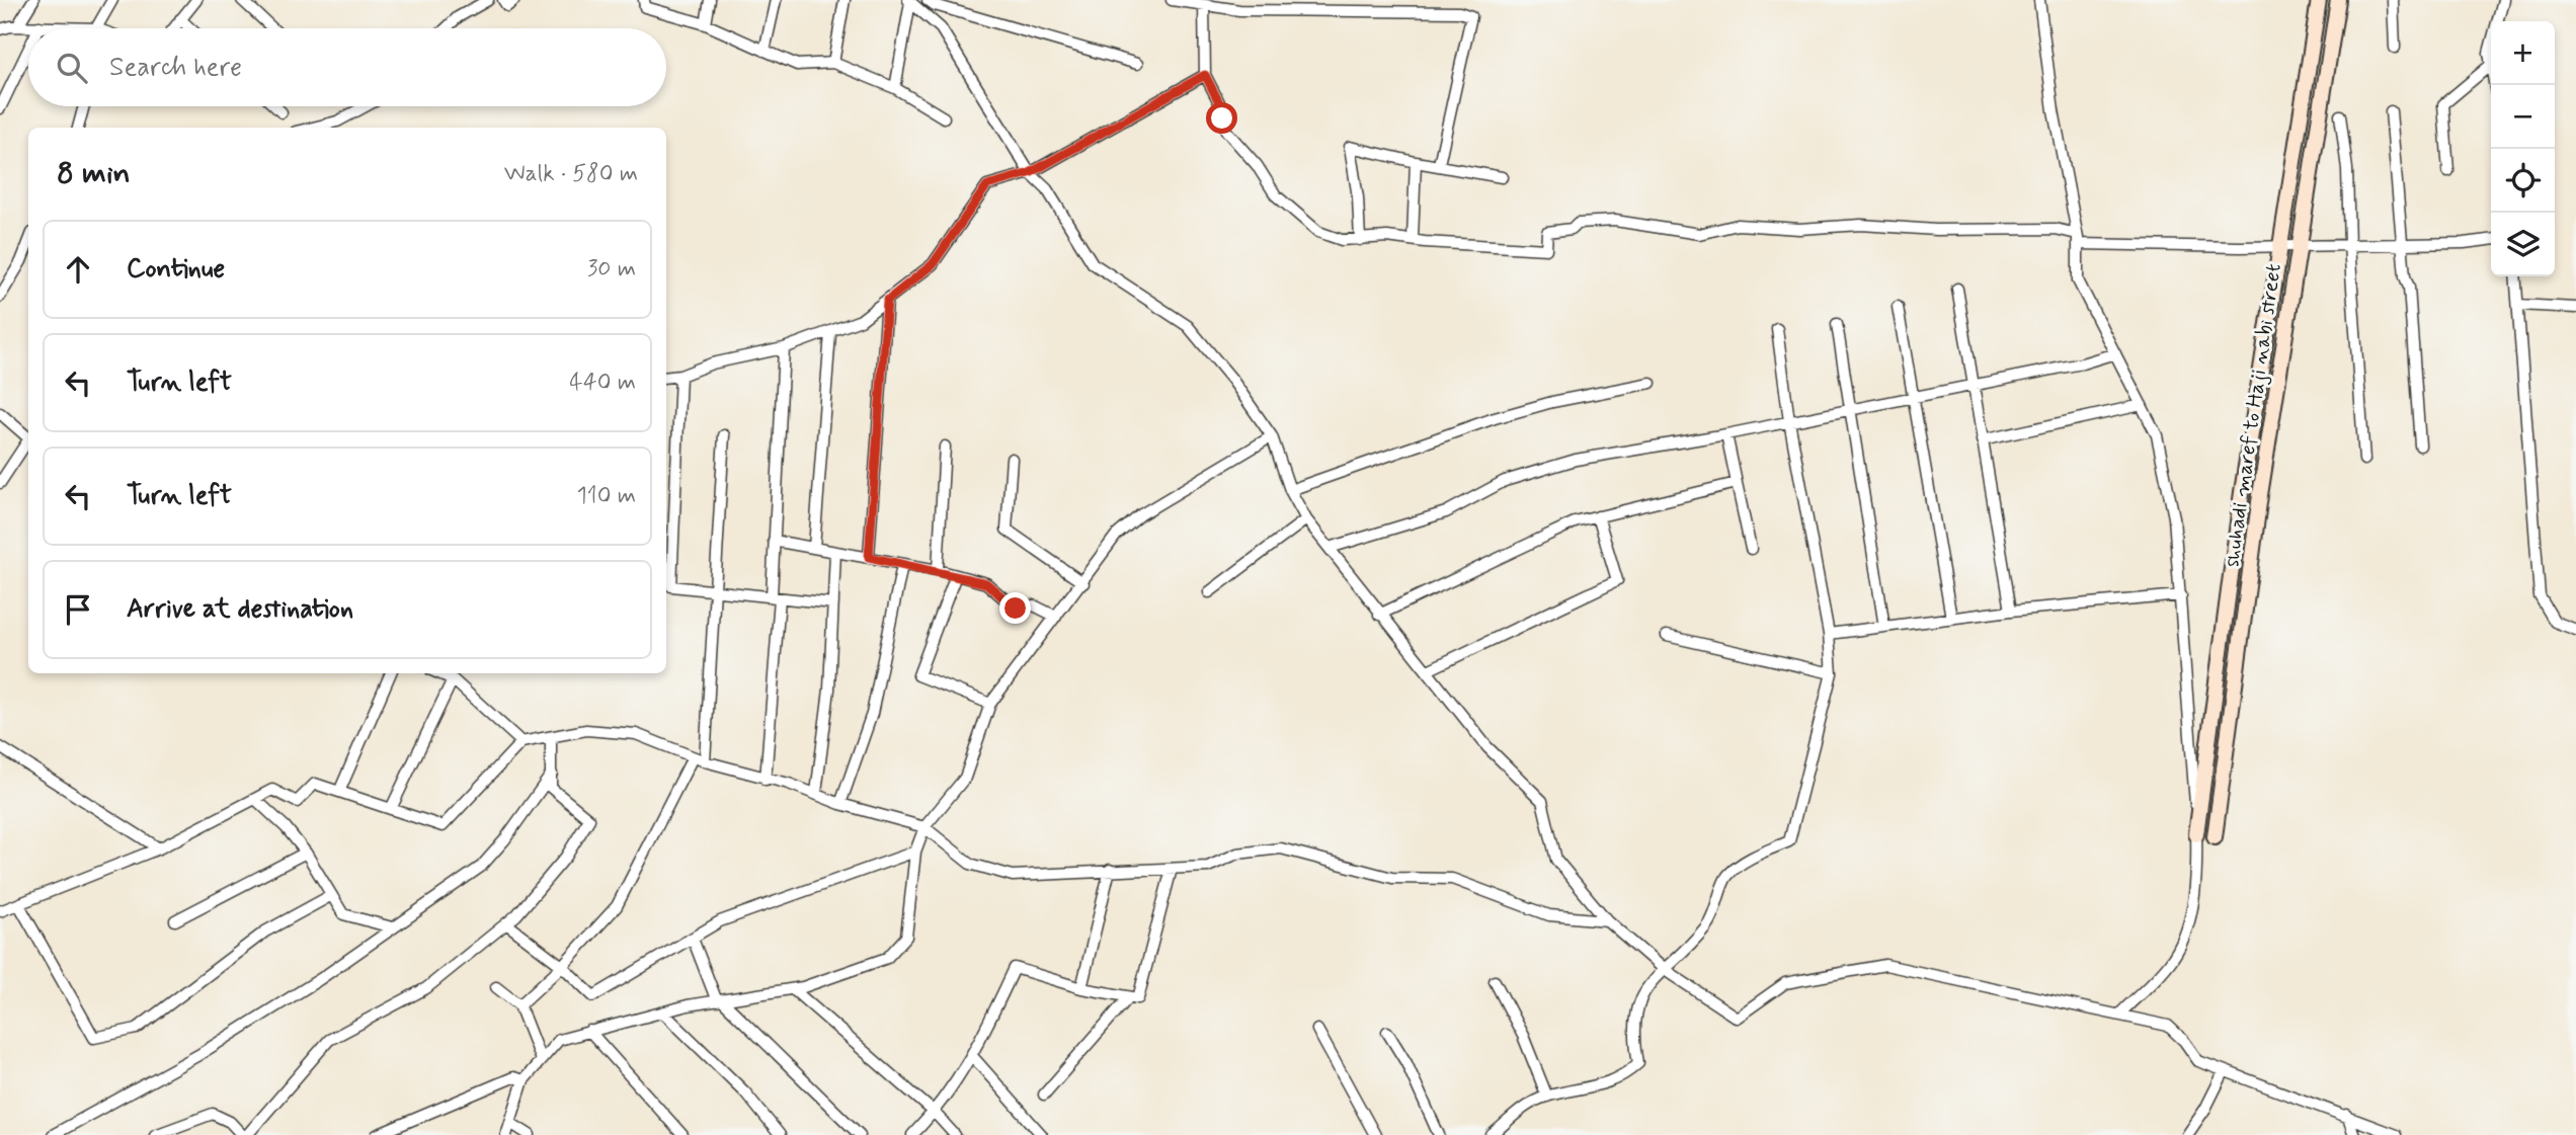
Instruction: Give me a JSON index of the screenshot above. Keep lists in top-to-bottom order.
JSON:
{
  "streets": {
    "main road": ["shuhadi maref to Haji nabi street"]
  },
  "page": {
    "map_buttons": ["+", "−"],
    "search": "Search here",
    "heading": ["8 min", "Walk · 580 m"],
    "list": [
      ["Continue", "30 m"],
      ["Turn left", "440 m"],
      ["Turn left", "110 m"],
      "Arrive at destination"
    ]
  }
}
